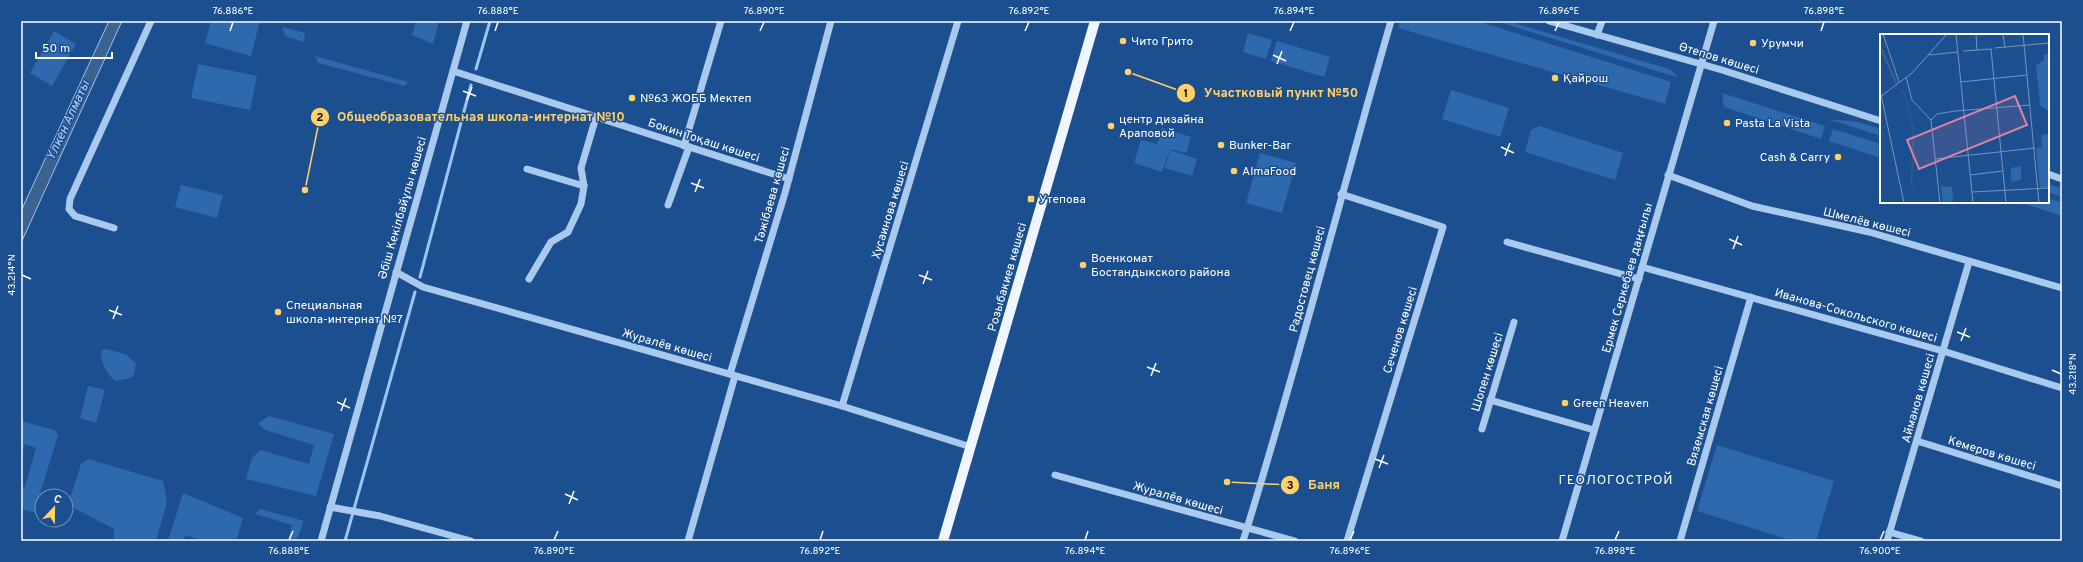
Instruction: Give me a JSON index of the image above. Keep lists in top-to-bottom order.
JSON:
{
  "streets": {
    "main road": ["Розыбакиев көшесі"],
    "street": [
      "Өтепов көшесі",
      "Бокин Тоқаш көшесі",
      "Тәжібаева көшесі",
      "Әбіш Кекілбайұлы көшесі",
      "Хусаинова көшесі",
      "Шмелёв көшесі",
      "Ермек Серкебаев даңғылы",
      "Радостовец көшесі",
      "Иванова-Сокольского көшесі",
      "Сеченов көшесі",
      "Журалёв көшесі",
      "Шопен көшесі",
      "Айманов көшесі",
      "Вяземская көшесі",
      "Кемеров көшесі"
    ]
  },
  "crossings": [
    ["Өтепов көшесі", "Ермек Серкебаев даңғылы"],
    ["Бокин Тоқаш көшесі", "Тәжібаева көшесі"],
    ["Бокин Тоқаш көшесі", "Әбіш Кекілбайұлы көшесі"],
    ["Тәжібаева көшесі", "Журалёв көшесі"],
    ["Әбіш Кекілбайұлы көшесі", "Журалёв көшесі"],
    ["Хусаинова көшесі", "Журалёв көшесі"],
    ["Шмелёв көшесі", "Ермек Серкебаев даңғылы"],
    ["Шмелёв көшесі", "Айманов көшесі"],
    ["Розыбакиев көшесі", "Журалёв көшесі"],
    ["Ермек Серкебаев даңғылы", "Иванова-Сокольского көшесі"],
    ["Радостовец көшесі", "Сеченов көшесі"],
    ["Радостовец көшесі", "Журалёв көшесі"],
    ["Иванова-Сокольского көшесі", "Айманов көшесі"],
    ["Иванова-Сокольского көшесі", "Вяземская көшесі"],
    ["Айманов көшесі", "Кемеров көшесі"]
  ],
  "districts": ["ГЕОЛОГОСТРОЙ"],
  "water": ["Үлкен Алматы"],
  "places": {
    "other": [
      "Чито Грито",
      "Урумчи",
      "Участковый пункт №50",
      "Қайрош",
      "№63 ЖОББ Мектеп",
      "Pasta La Vista",
      "центр дизайна Араповой",
      "Bunker-Bar",
      "Cash & Carry",
      "AlmaFood",
      "Общеобразовательная школа-интернат №10",
      "Военкомат Бостандыкского района",
      "Специальная школа-интернат №7",
      "Green Heaven",
      "Баня"
    ],
    "transit": ["Утепова"]
  },
  "scale_bar": "50 m",
  "north": "top",
  "coordinates": [
    "76.886°E",
    "76.888°E",
    "76.890°E",
    "76.892°E",
    "76.894°E",
    "76.896°E",
    "76.898°E",
    "43.214°N",
    "43.218°N",
    "76.900°E"
  ]
}
